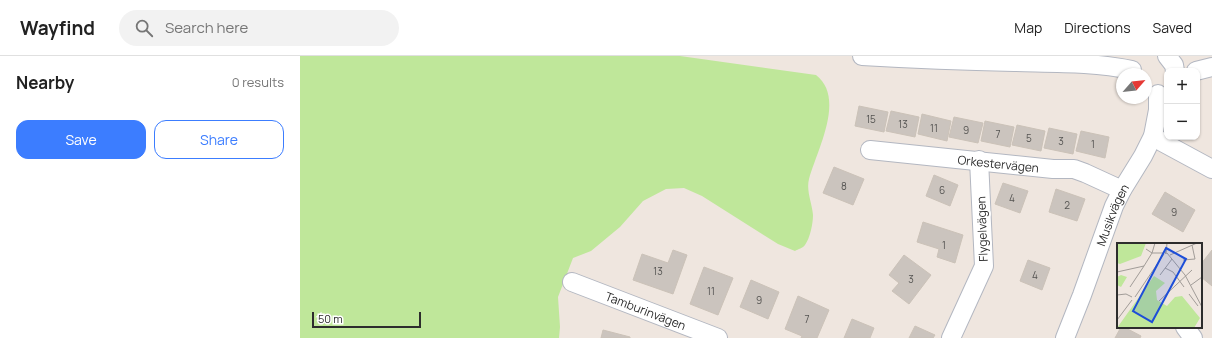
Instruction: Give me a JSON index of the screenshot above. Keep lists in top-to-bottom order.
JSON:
{
  "streets": {
    "street": [
      "Orkestervägen",
      "Musikvägen",
      "Flygelvägen",
      "Tamburinvägen"
    ]
  },
  "crossings": [
    ["Orkestervägen", "Musikvägen"],
    ["Orkestervägen", "Flygelvägen"]
  ],
  "house_numbers": [
    "15",
    "13",
    "11",
    "9",
    "7",
    "5",
    "3",
    "1",
    "8",
    "6",
    "4",
    "2",
    "9",
    "1",
    "13",
    "4",
    "3",
    "11",
    "9",
    "7"
  ],
  "scale_bar": "50 m",
  "north": "top right",
  "page": {
    "header": "Wayfind",
    "search": "Search here",
    "nav": ["Map", "Directions", "Saved"],
    "heading": ["Nearby", "0 results"],
    "map_buttons": ["+", "−"],
    "buttons": ["Save", "Share"],
    "scale": "50 m"
  }
}
